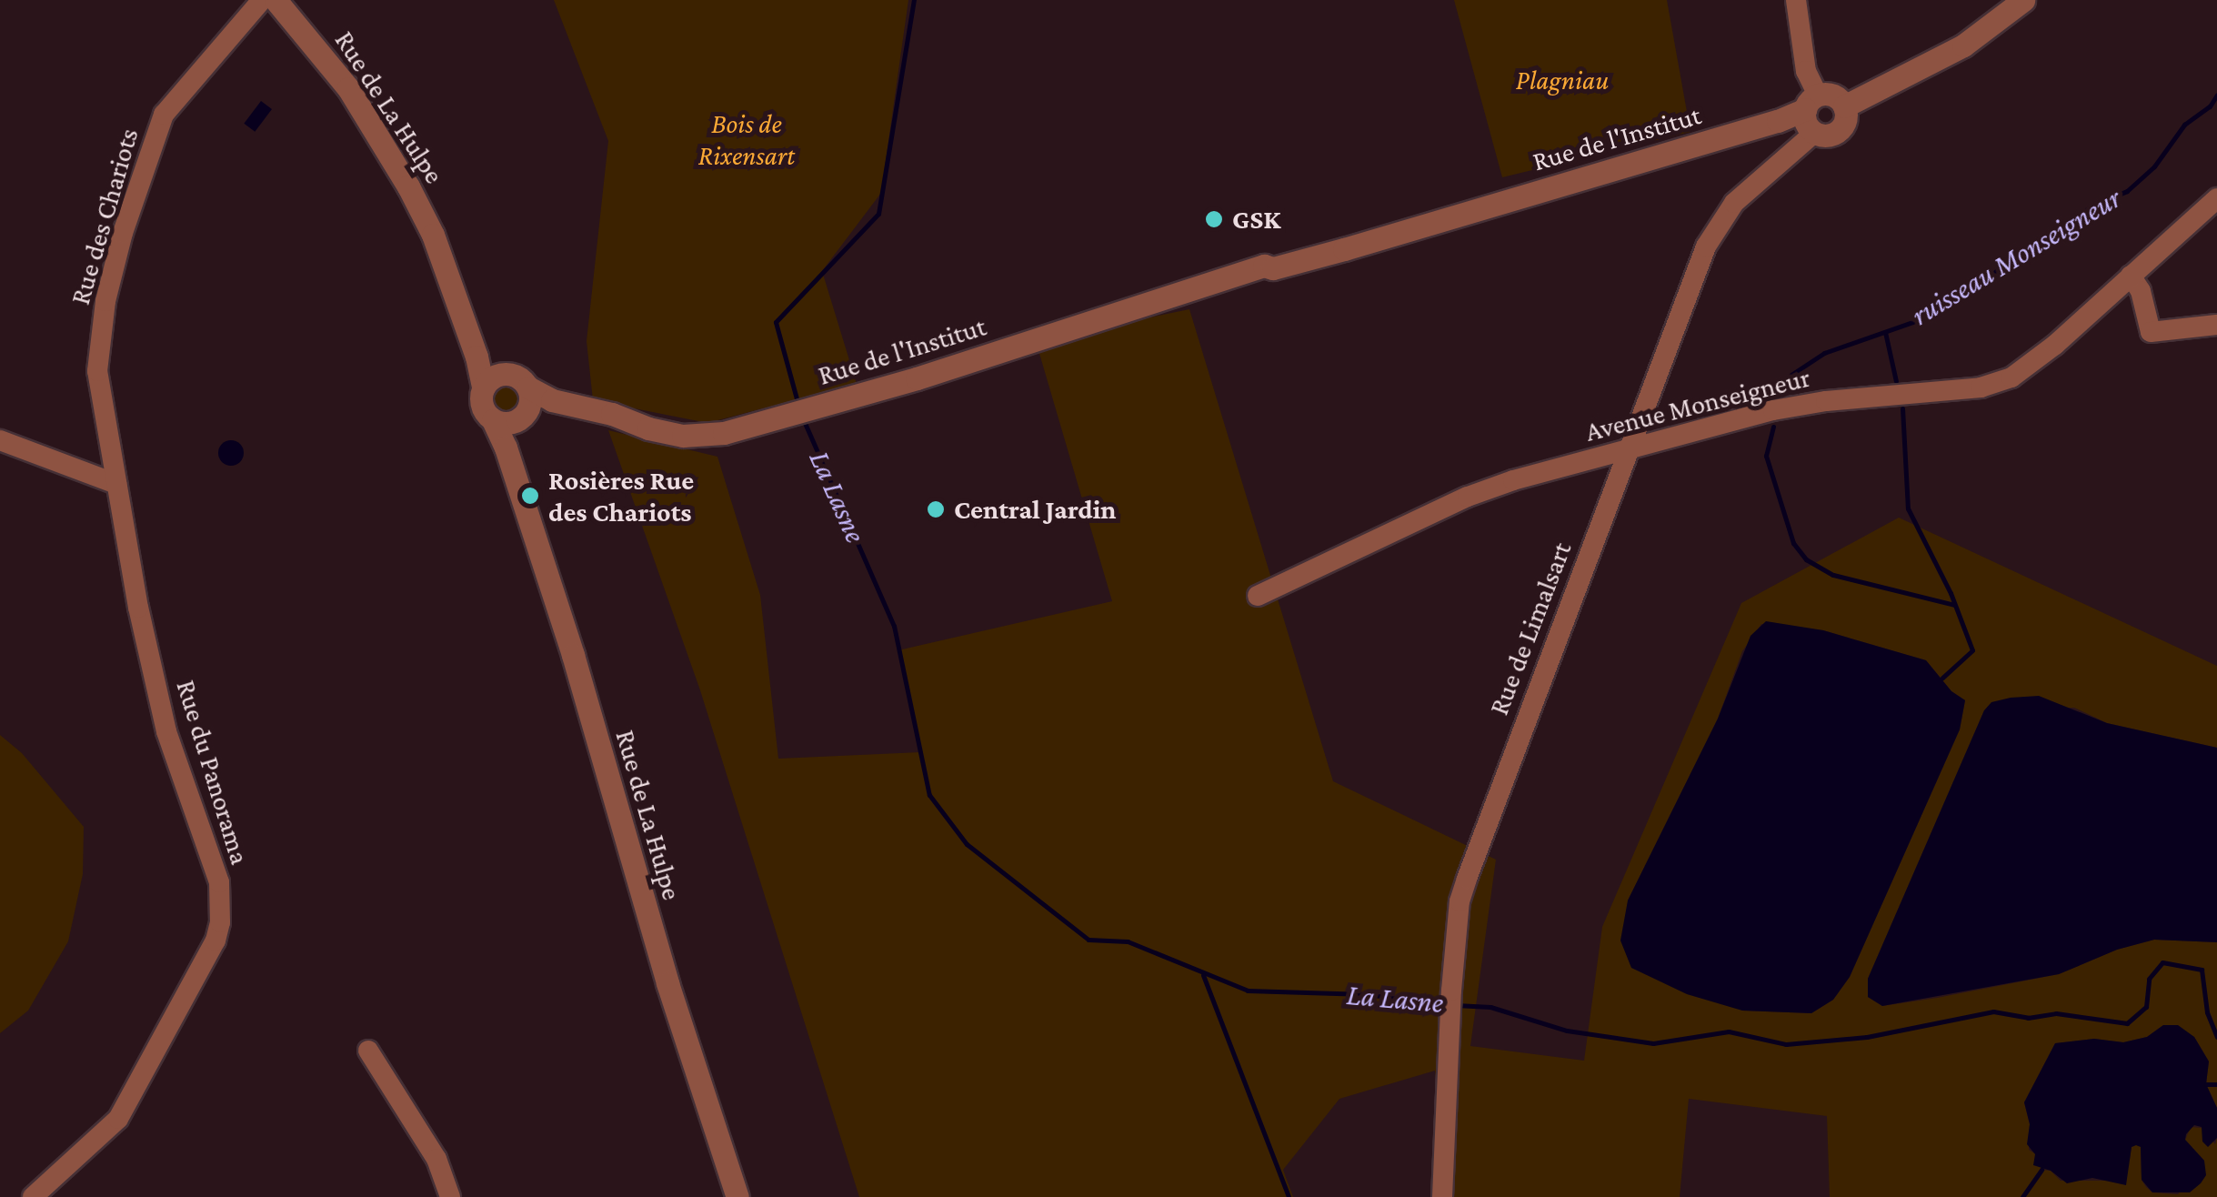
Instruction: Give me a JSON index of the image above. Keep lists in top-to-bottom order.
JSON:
{
  "streets": {
    "street": [
      "Rue de La Hulpe",
      "Rue de l'Institut",
      "Rue des Chariots",
      "Avenue Monseigneur",
      "Rue de Limalsart",
      "Rue du Panorama"
    ]
  },
  "crossings": [
    ["Rue de La Hulpe", "Rue de l'Institut"],
    ["Rue de l'Institut", "Rue de Limalsart"],
    ["Rue des Chariots", "Rue du Panorama"],
    ["Avenue Monseigneur", "Rue de Limalsart"]
  ],
  "water": ["ruisseau Monseigneur", "La Lasne"],
  "parks": ["Plagniau", "Bois de Rixensart"],
  "places": ["GSK", "Rosières Rue des Chariots", "Central Jardin"]
}
